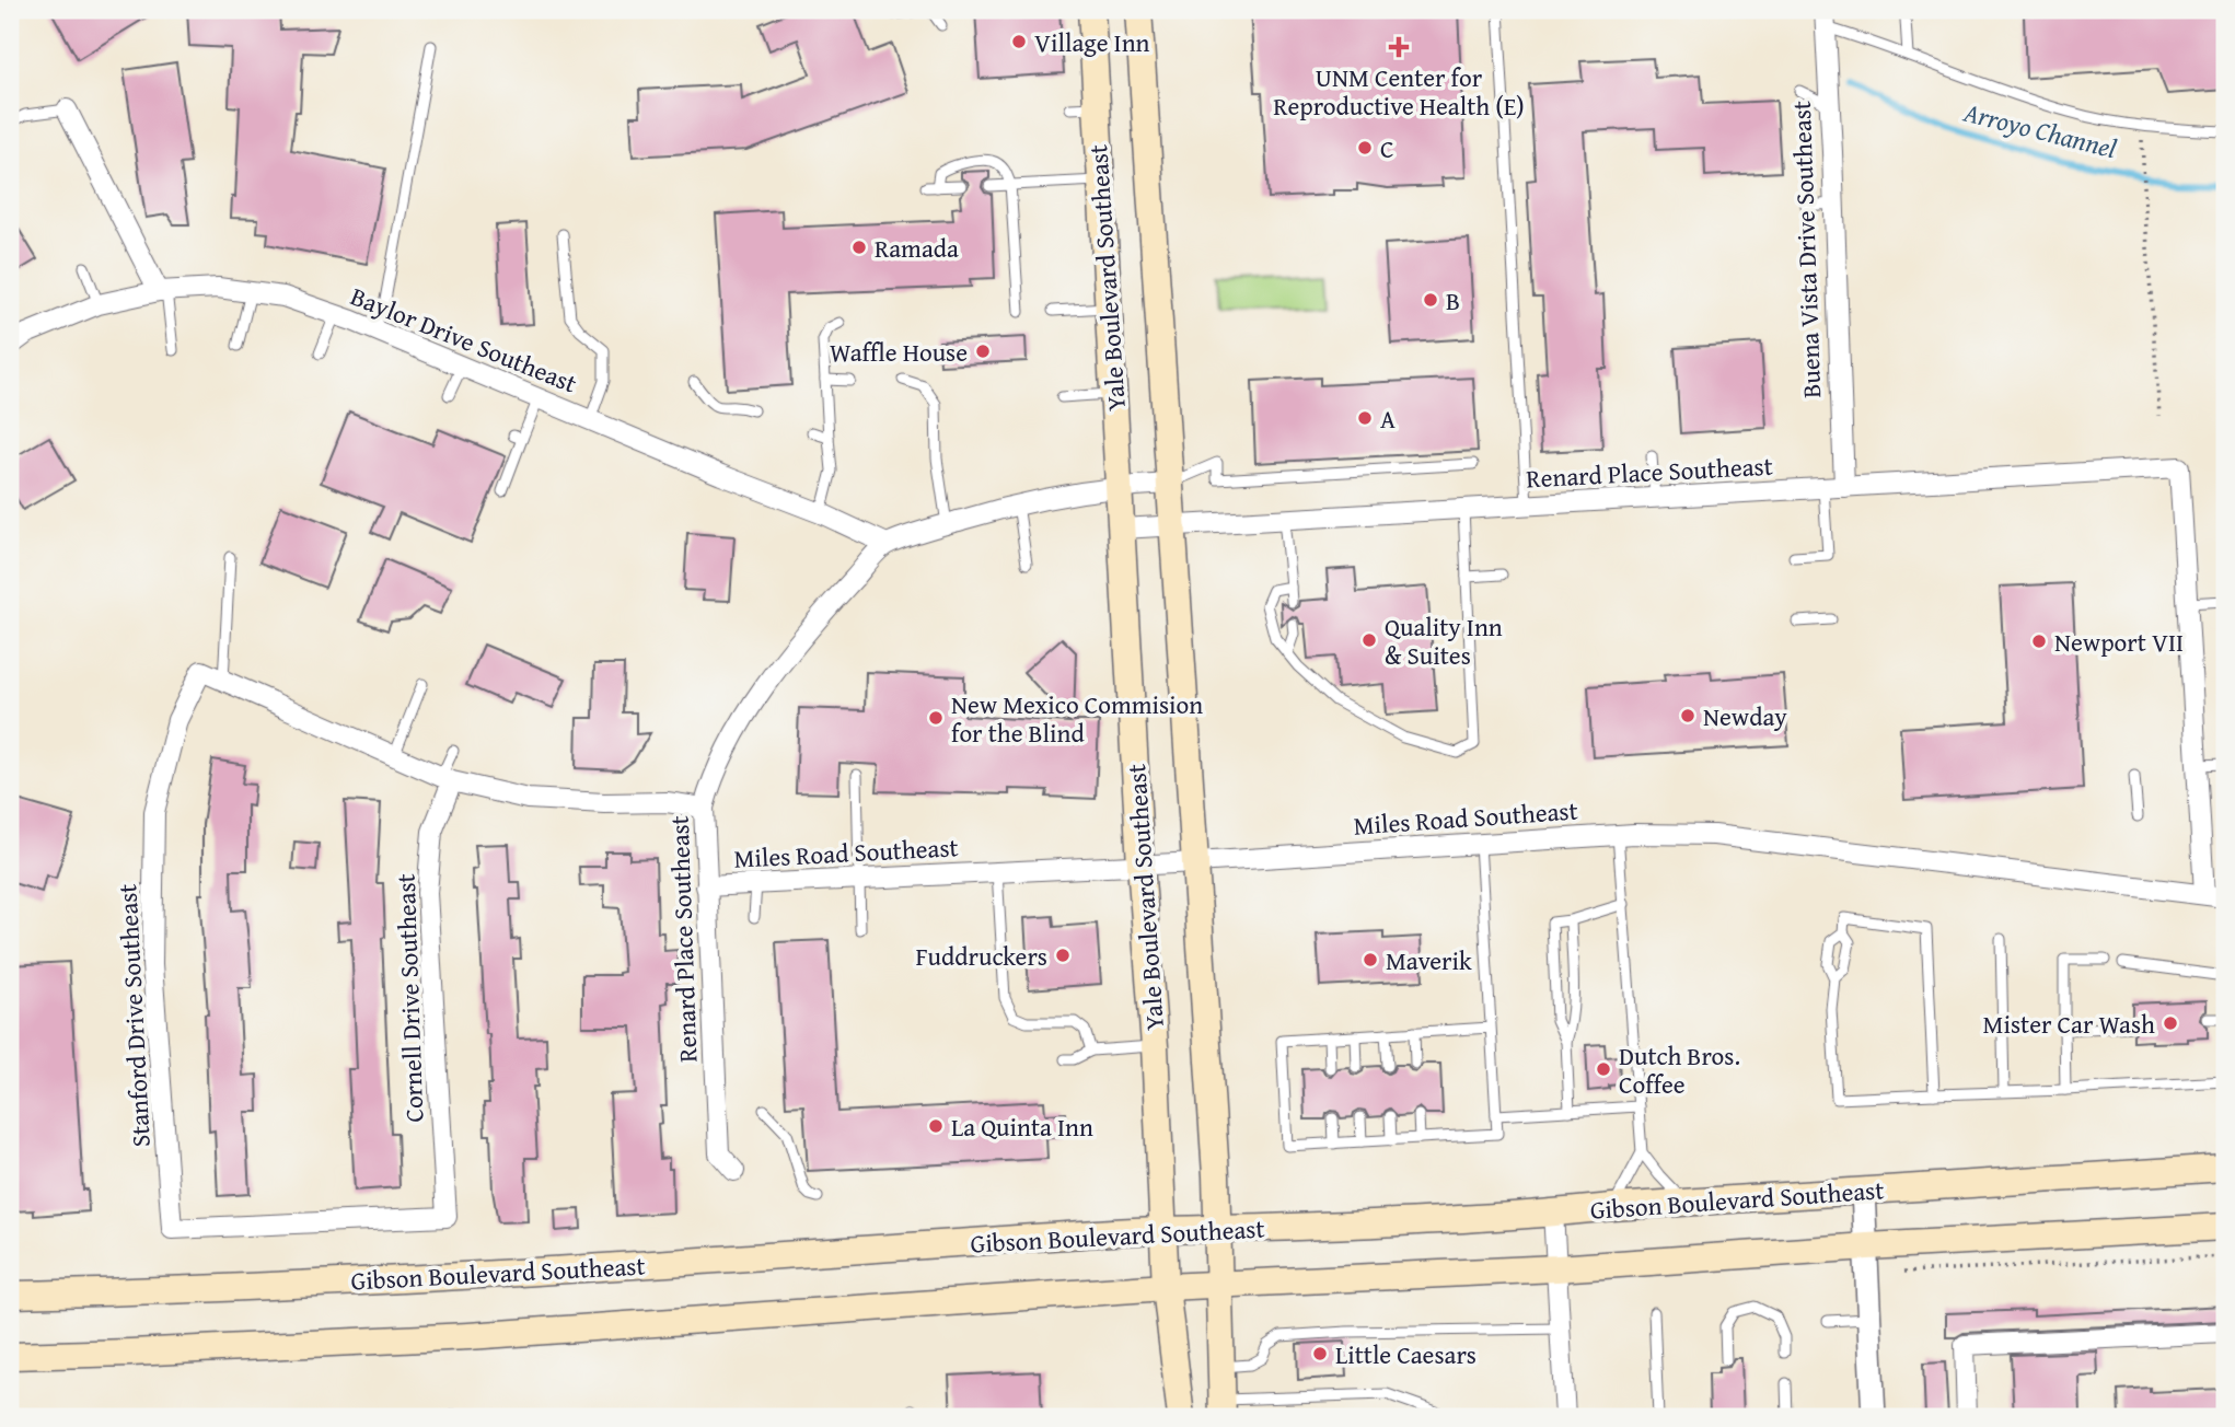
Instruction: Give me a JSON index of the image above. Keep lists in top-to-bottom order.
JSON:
{
  "streets": {
    "main road": ["Yale Boulevard Southeast", "Gibson Boulevard Southeast"],
    "street": [
      "Buena Vista Drive Southeast",
      "Baylor Drive Southeast",
      "Renard Place Southeast",
      "Miles Road Southeast",
      "Cornell Drive Southeast",
      "Stanford Drive Southeast"
    ]
  },
  "crossings": [
    ["Buena Vista Drive Southeast", "Renard Place Southeast"],
    ["Yale Boulevard Southeast", "Renard Place Southeast"],
    ["Yale Boulevard Southeast", "Miles Road Southeast"],
    ["Yale Boulevard Southeast", "Gibson Boulevard Southeast"],
    ["Baylor Drive Southeast", "Renard Place Southeast"],
    ["Renard Place Southeast", "Miles Road Southeast"],
    ["Cornell Drive Southeast", "Stanford Drive Southeast"]
  ],
  "water": ["Arroyo Channel"],
  "places": {
    "other": [
      "Village Inn",
      "C",
      "Ramada",
      "B",
      "Waffle House",
      "A",
      "Quality Inn & Suites",
      "Newport VII",
      "Newday",
      "New Mexico Commision for the Blind",
      "Fuddruckers",
      "Maverik",
      "Mister Car Wash",
      "Dutch Bros. Coffee",
      "La Quinta Inn",
      "Little Caesars"
    ],
    "health": ["UNM Center for Reproductive Health (E)"]
  }
}
